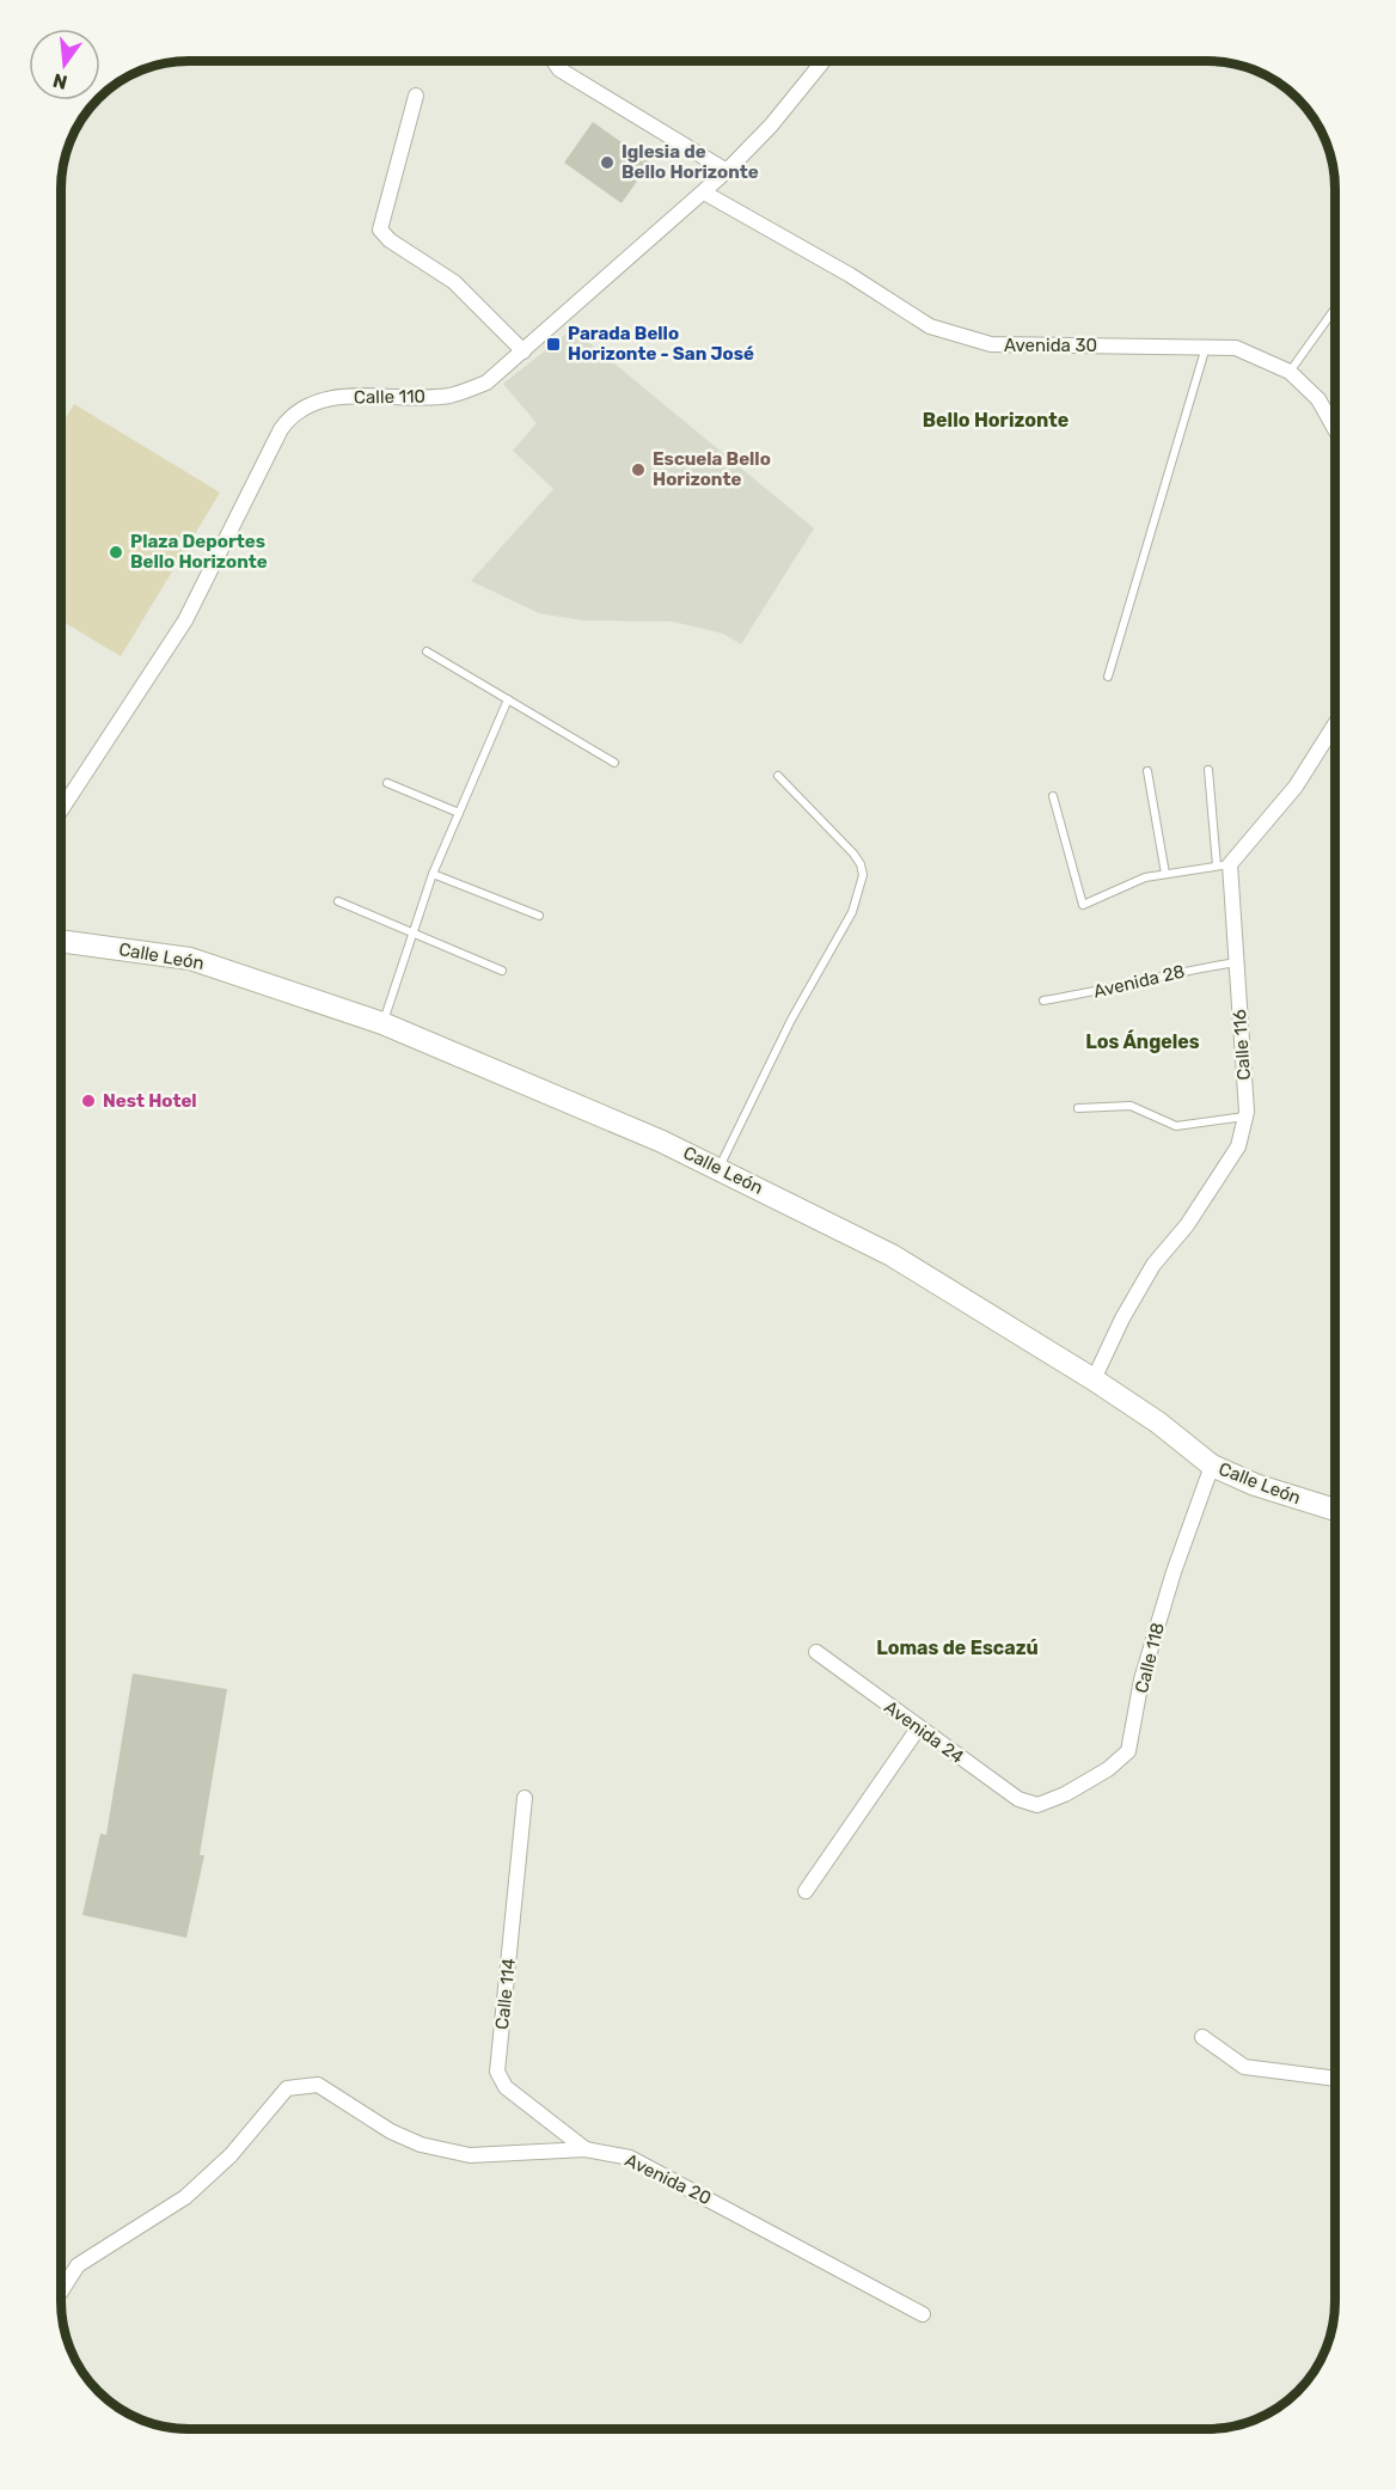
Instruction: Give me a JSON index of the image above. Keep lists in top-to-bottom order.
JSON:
{
  "streets": {
    "main road": ["Calle León"],
    "street": [
      "Avenida 30",
      "Calle 110",
      "Calle 116",
      "Calle 118",
      "Avenida 24",
      "Calle 114",
      "Avenida 20"
    ],
    "lane": ["Avenida 28"]
  },
  "crossings": [
    ["Avenida 30", "Calle 110"],
    ["Calle León", "Calle 116"],
    ["Calle León", "Calle 118"],
    ["Avenida 28", "Calle 116"],
    ["Calle 118", "Avenida 24"],
    ["Calle 114", "Avenida 20"]
  ],
  "districts": ["Bello Horizonte", "Los Ángeles", "Lomas de Escazú"],
  "places": {
    "other": [
      "Iglesia de Bello Horizonte",
      "Escuela Bello Horizonte",
      "Plaza Deportes Bello Horizonte",
      "Nest Hotel"
    ],
    "transit": ["Parada Bello Horizonte - San José"]
  },
  "north": "bottom"
}
